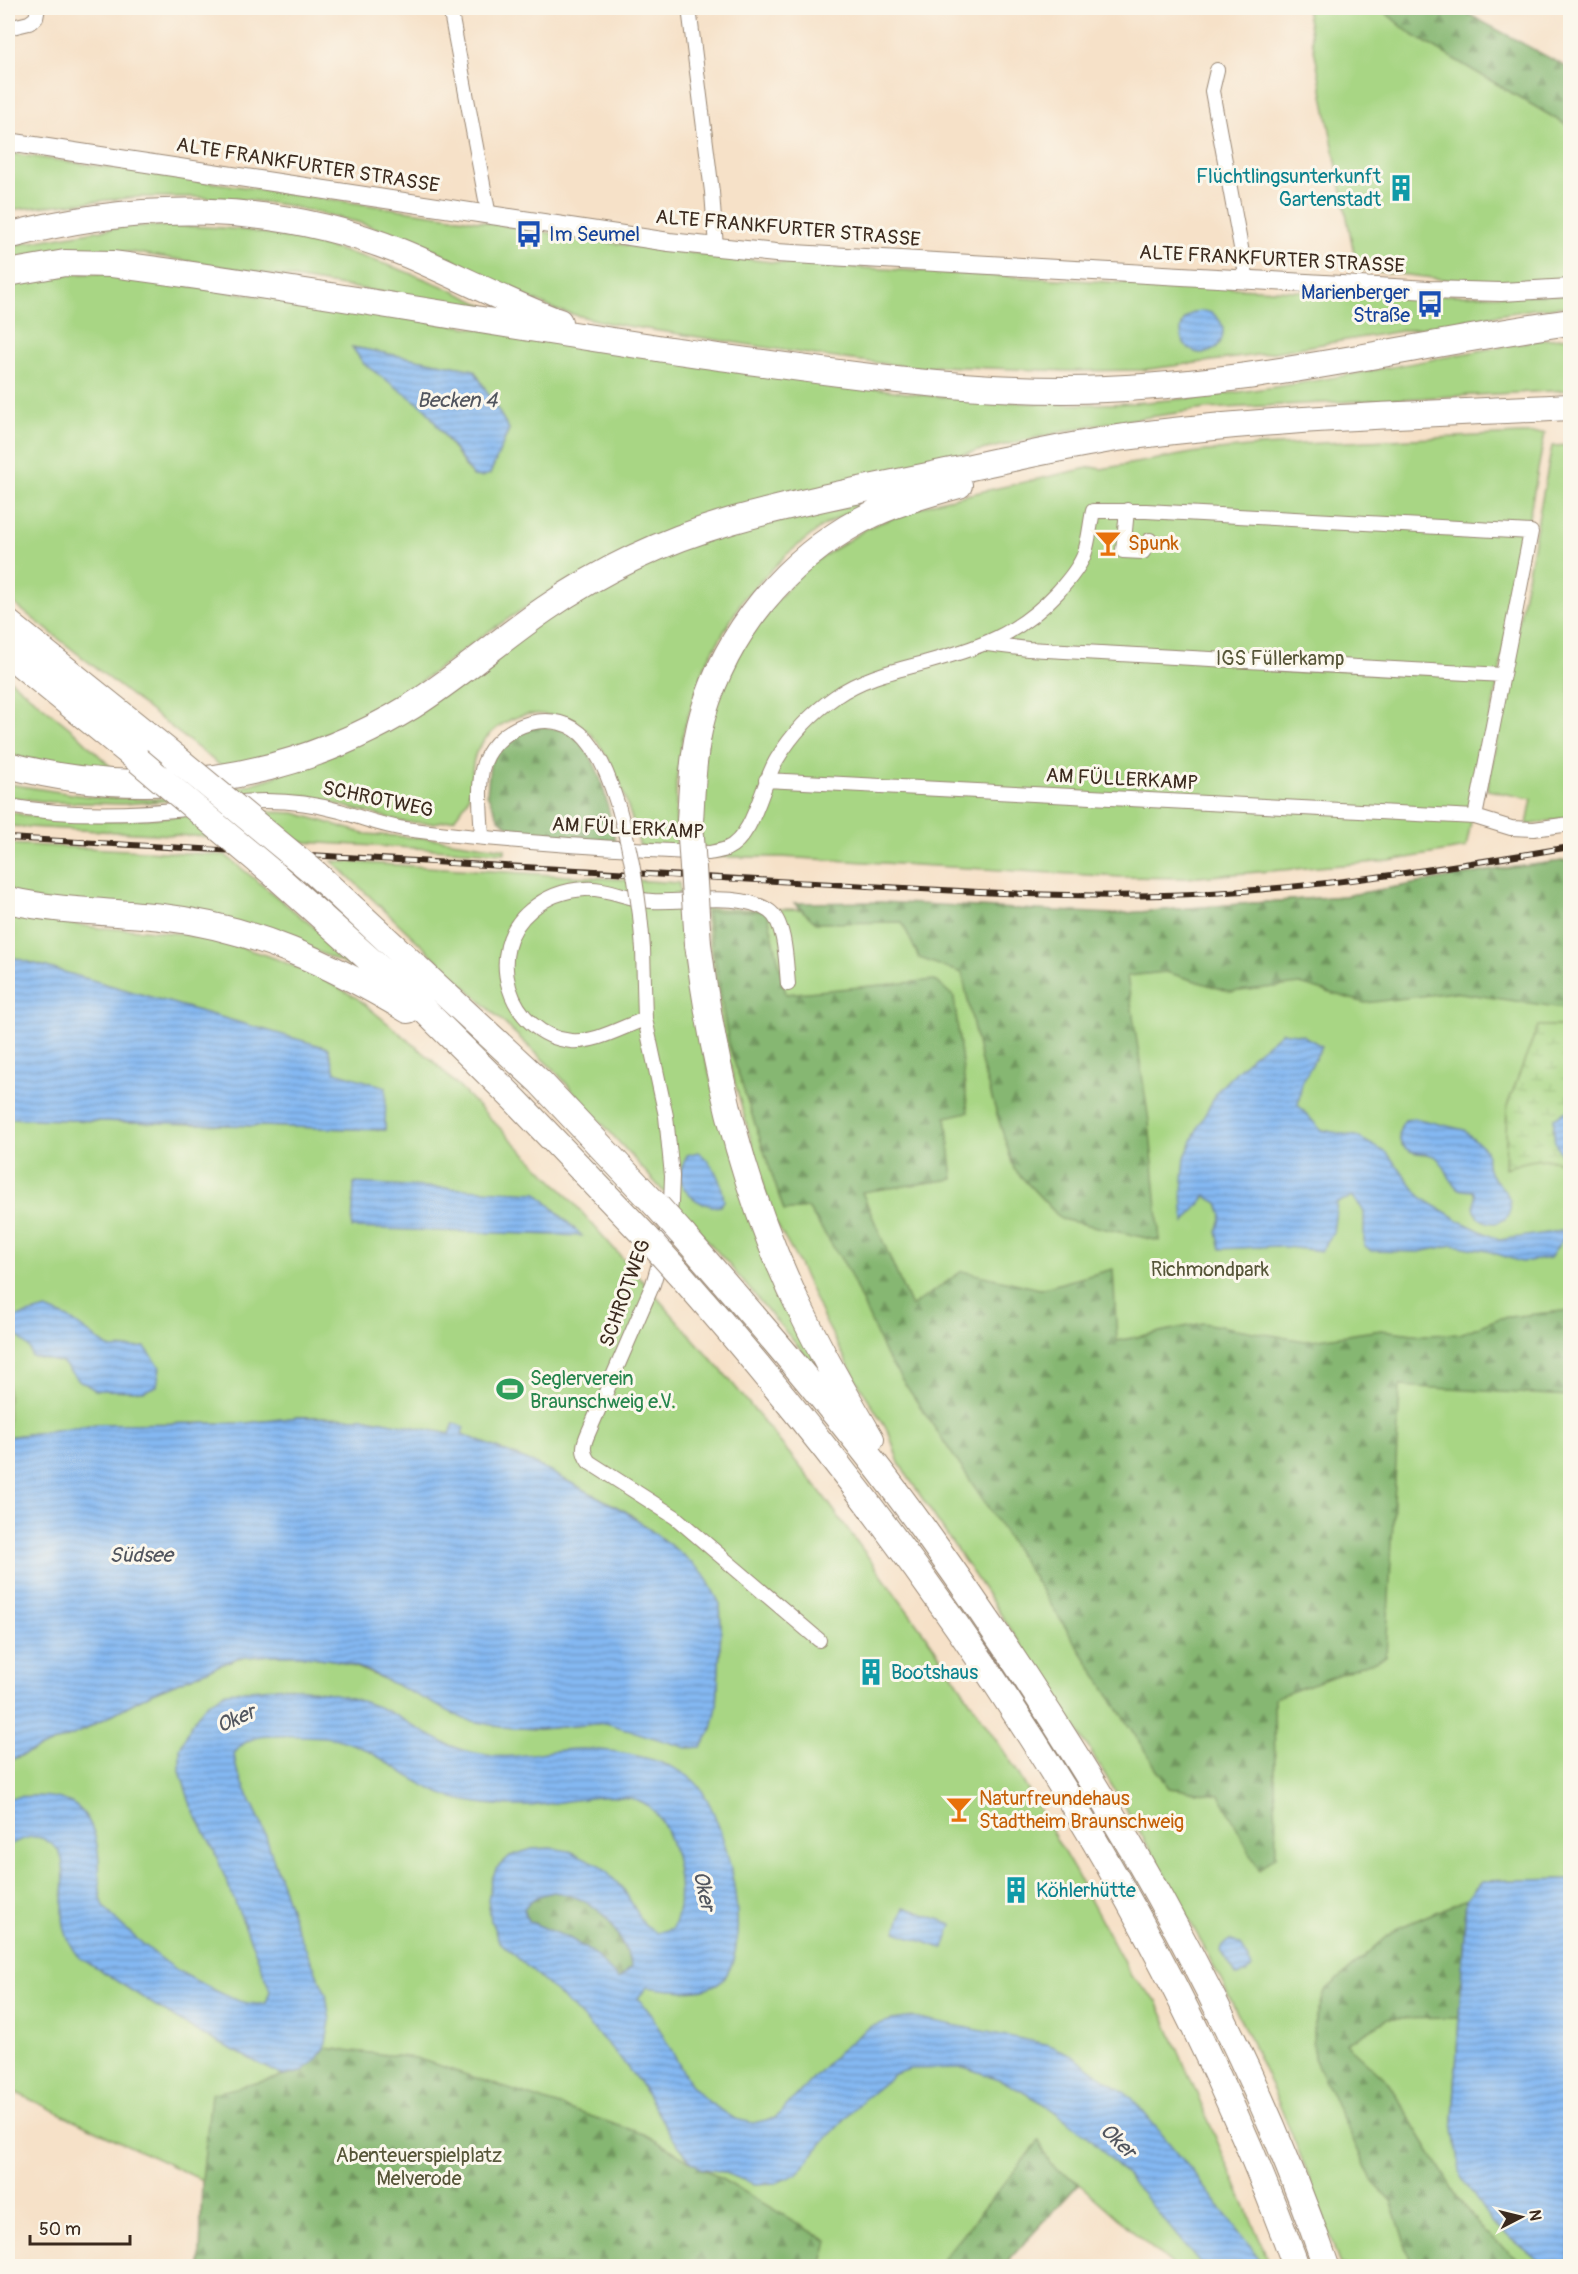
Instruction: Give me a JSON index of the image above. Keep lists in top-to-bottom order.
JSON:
{
  "streets": {
    "street": ["ALTE FRANKFURTER STRASSE", "AM FÜLLERKAMP", "SCHROTWEG"]
  },
  "crossings": [
    ["AM FÜLLERKAMP", "SCHROTWEG"]
  ],
  "water": ["Becken 4", "Südsee", "Oker"],
  "parks": ["IGS Füllerkamp", "Richmondpark", "Abenteuerspielplatz Melverode"],
  "places": {
    "building": ["Flüchtlingsunterkunft Gartenstadt", "Bootshaus", "Köhlerhütte"],
    "bus stop": ["Im Seumel", "Marienberger Straße"],
    "bar": ["Spunk", "Naturfreundehaus Stadtheim Braunschweig"],
    "sports": ["Seglerverein Braunschweig e.V."]
  },
  "scale_bar": "50 m",
  "north": "right"
}
